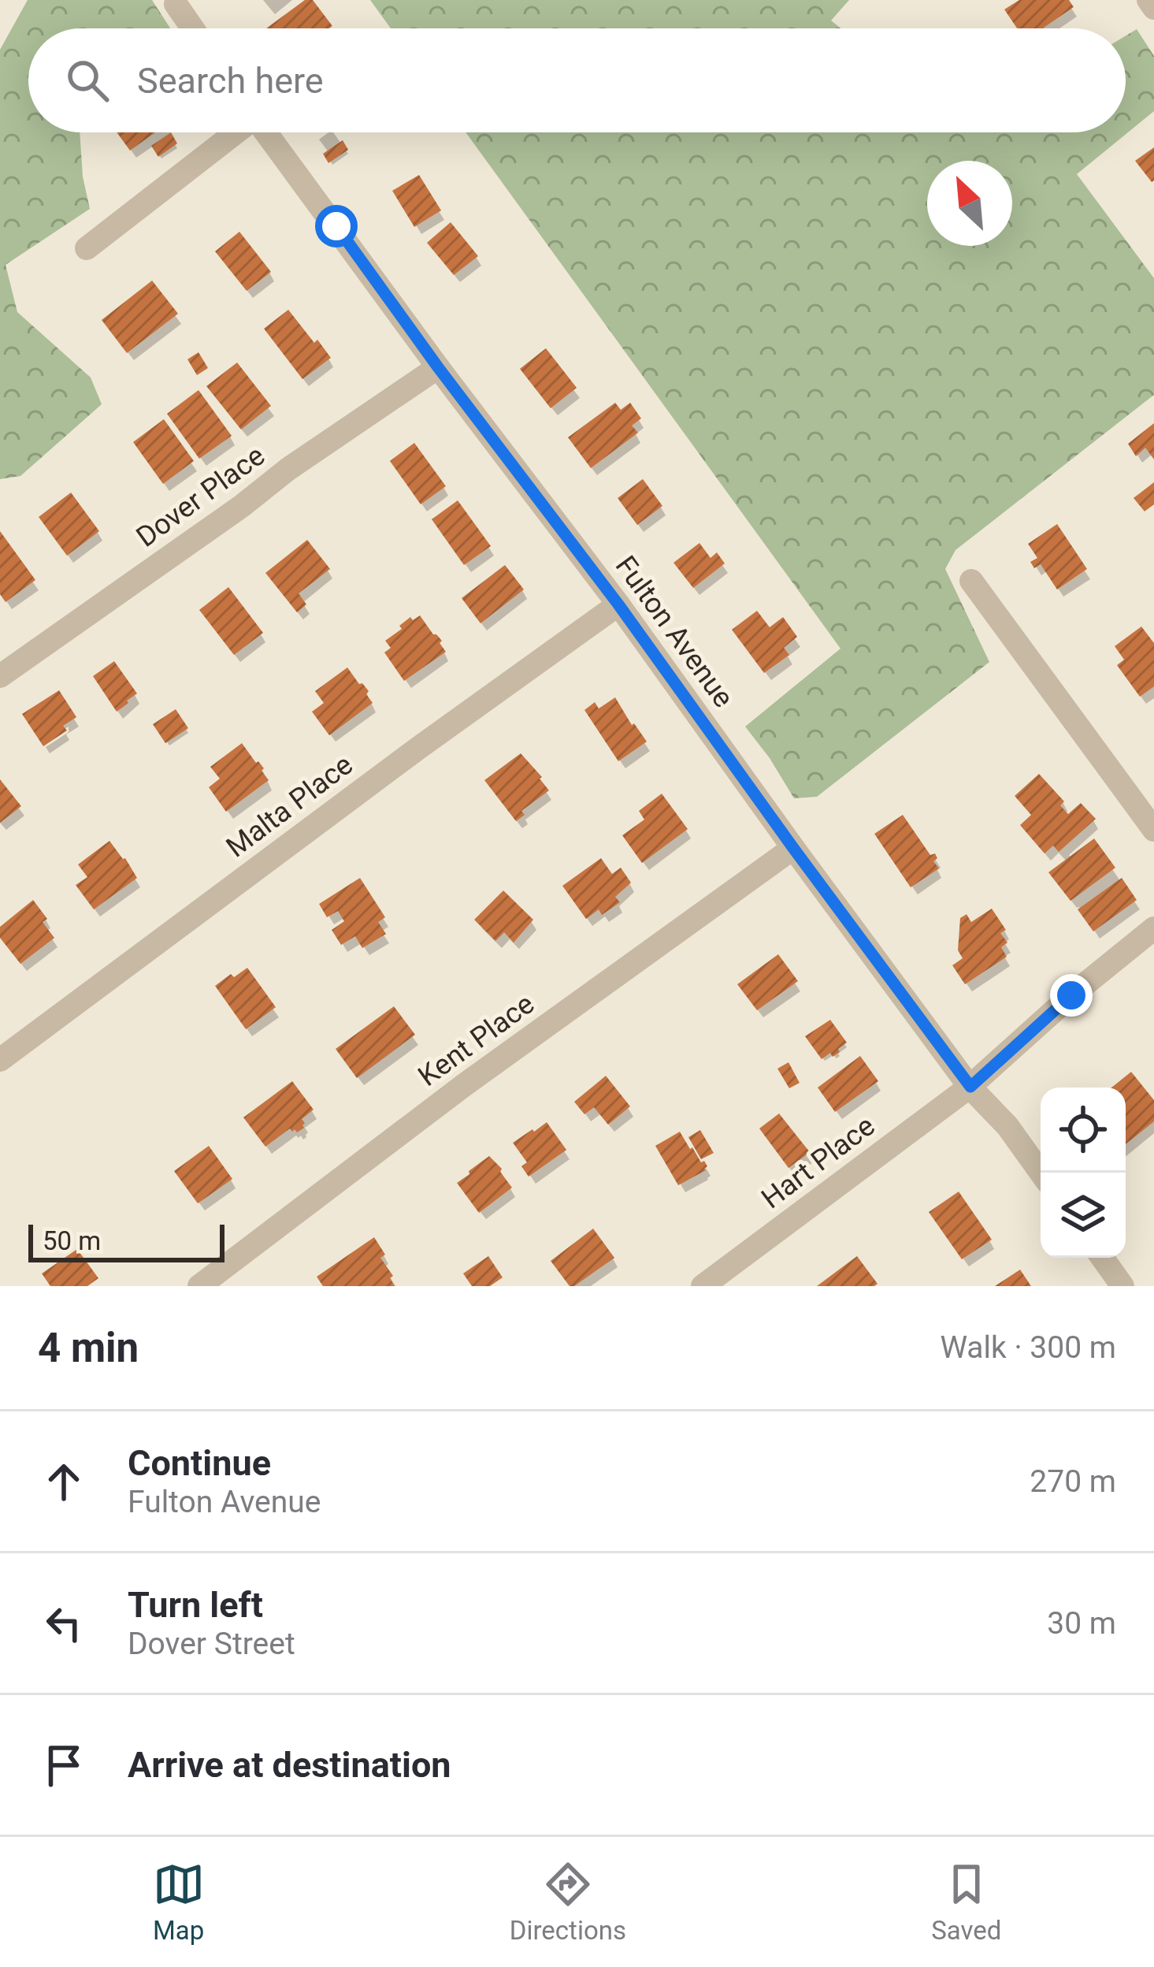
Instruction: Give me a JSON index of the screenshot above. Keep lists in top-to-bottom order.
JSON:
{
  "streets": {
    "street": [
      "Dover Place",
      "Fulton Avenue",
      "Malta Place",
      "Kent Place",
      "Hart Place"
    ]
  },
  "crossings": [
    ["Dover Place", "Fulton Avenue"],
    ["Fulton Avenue", "Malta Place"],
    ["Fulton Avenue", "Kent Place"],
    ["Fulton Avenue", "Hart Place"]
  ],
  "scale_bar": "50 m",
  "north": "top left",
  "page": {
    "search": "Search here",
    "scale": "50 m",
    "heading": ["4 min", "Walk · 300 m"],
    "list": [
      ["Continue", "Fulton Avenue", "270 m"],
      ["Turn left", "Dover Street", "30 m"],
      "Arrive at destination"
    ],
    "nav": ["Map", "Directions", "Saved"]
  }
}
